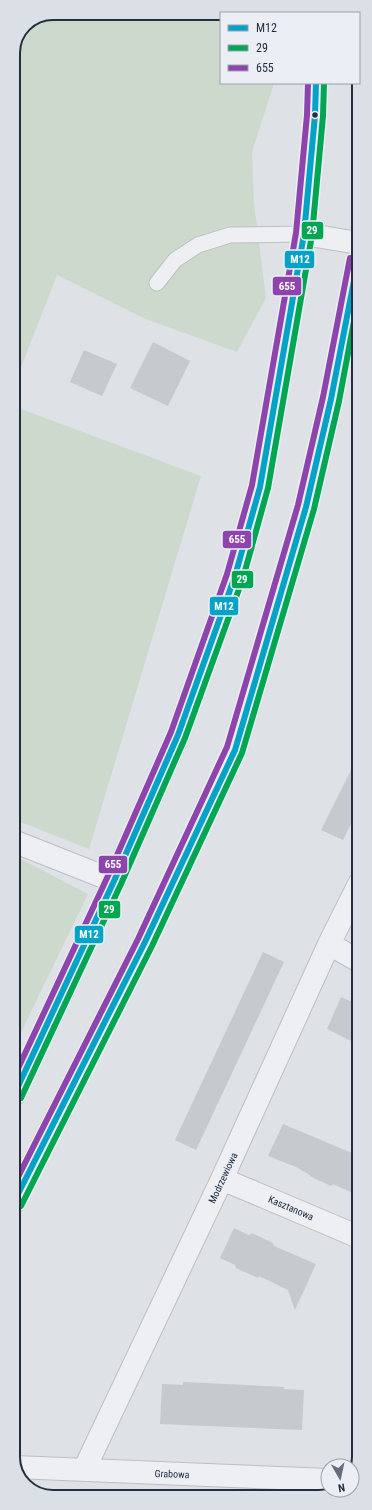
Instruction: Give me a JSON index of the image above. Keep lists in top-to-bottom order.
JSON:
{
  "streets": {
    "street": ["Modrzewiowa", "Kasztanowa", "Grabowa"]
  },
  "crossings": [
    ["Modrzewiowa", "Kasztanowa"],
    ["Modrzewiowa", "Grabowa"]
  ],
  "lines": ["transit line M12", "transit line 29", "transit line 655"],
  "legend": ["M12", "29", "655"],
  "north": "bottom"
}
